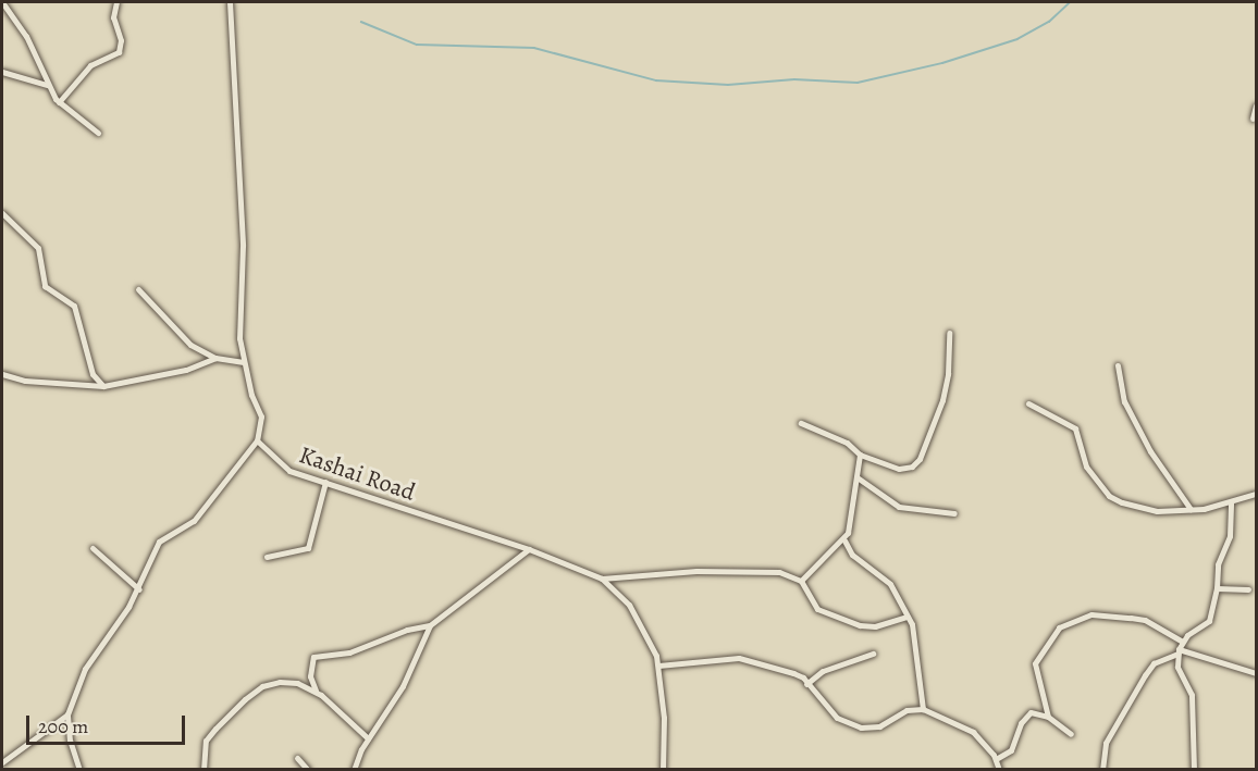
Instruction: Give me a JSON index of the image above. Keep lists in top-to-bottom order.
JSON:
{
  "streets": {
    "street": ["Kashai Road"]
  },
  "scale_bar": "200 m"
}
